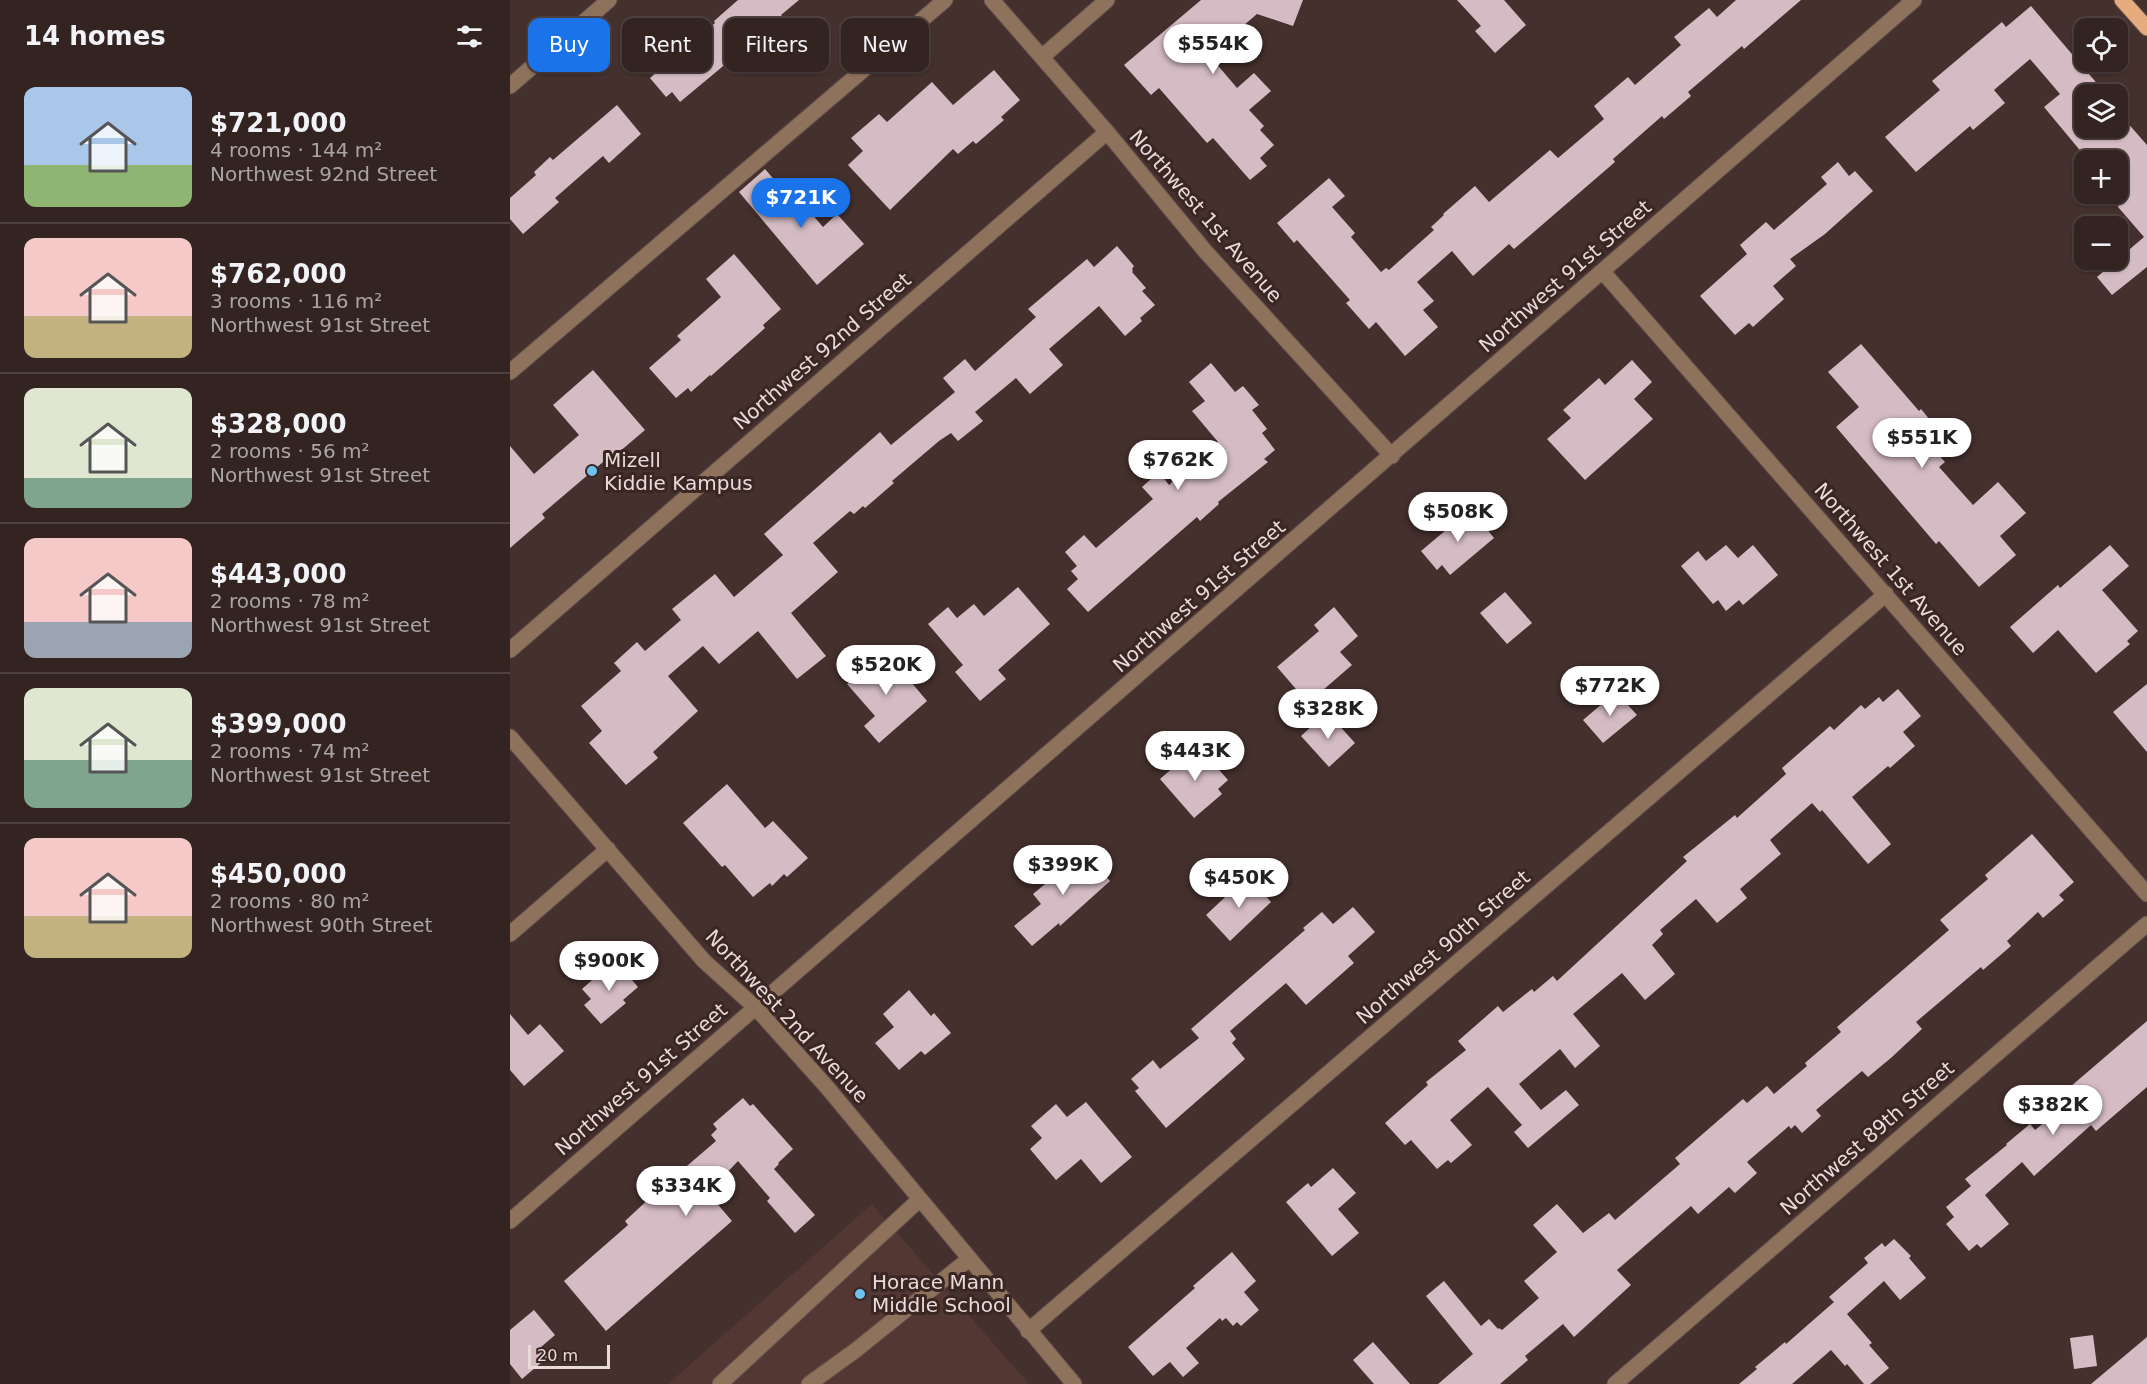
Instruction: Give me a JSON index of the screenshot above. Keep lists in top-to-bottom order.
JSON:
{
  "streets": {
    "street": [
      "Northwest 1st Avenue",
      "Northwest 91st Street",
      "Northwest 92nd Street",
      "Northwest 90th Street",
      "Northwest 2nd Avenue",
      "Northwest 89th Street"
    ]
  },
  "crossings": [
    ["Northwest 1st Avenue", "Northwest 91st Street"],
    ["Northwest 1st Avenue", "Northwest 92nd Street"],
    ["Northwest 1st Avenue", "Northwest 90th Street"],
    ["Northwest 91st Street", "Northwest 2nd Avenue"],
    ["Northwest 90th Street", "Northwest 2nd Avenue"]
  ],
  "places": ["Mizell Kiddie Kampus", "Horace Mann Middle School"],
  "scale_bar": "20 m",
  "page": {
    "heading": "14 homes",
    "map_buttons": ["+", "−"],
    "chip": [
      "Buy",
      "Rent",
      "Filters",
      "New"
    ],
    "price": [
      "$554K",
      "$721K",
      "$551K",
      "$762K",
      "$508K",
      "$520K",
      "$772K",
      "$328K",
      "$443K",
      "$399K",
      "$450K",
      "$900K",
      "$382K",
      "$334K"
    ],
    "list": [
      {
        "name": "$721,000",
        "note": "4 rooms · 144 m² · Northwest 92nd Street"
      },
      {
        "name": "$762,000",
        "note": "3 rooms · 116 m² · Northwest 91st Street"
      },
      {
        "name": "$328,000",
        "note": "2 rooms · 56 m² · Northwest 91st Street"
      },
      {
        "name": "$443,000",
        "note": "2 rooms · 78 m² · Northwest 91st Street"
      },
      {
        "name": "$399,000",
        "note": "2 rooms · 74 m² · Northwest 91st Street"
      },
      {
        "name": "$450,000",
        "note": "2 rooms · 80 m² · Northwest 90th Street"
      }
    ],
    "scale": "20 m"
  }
}
